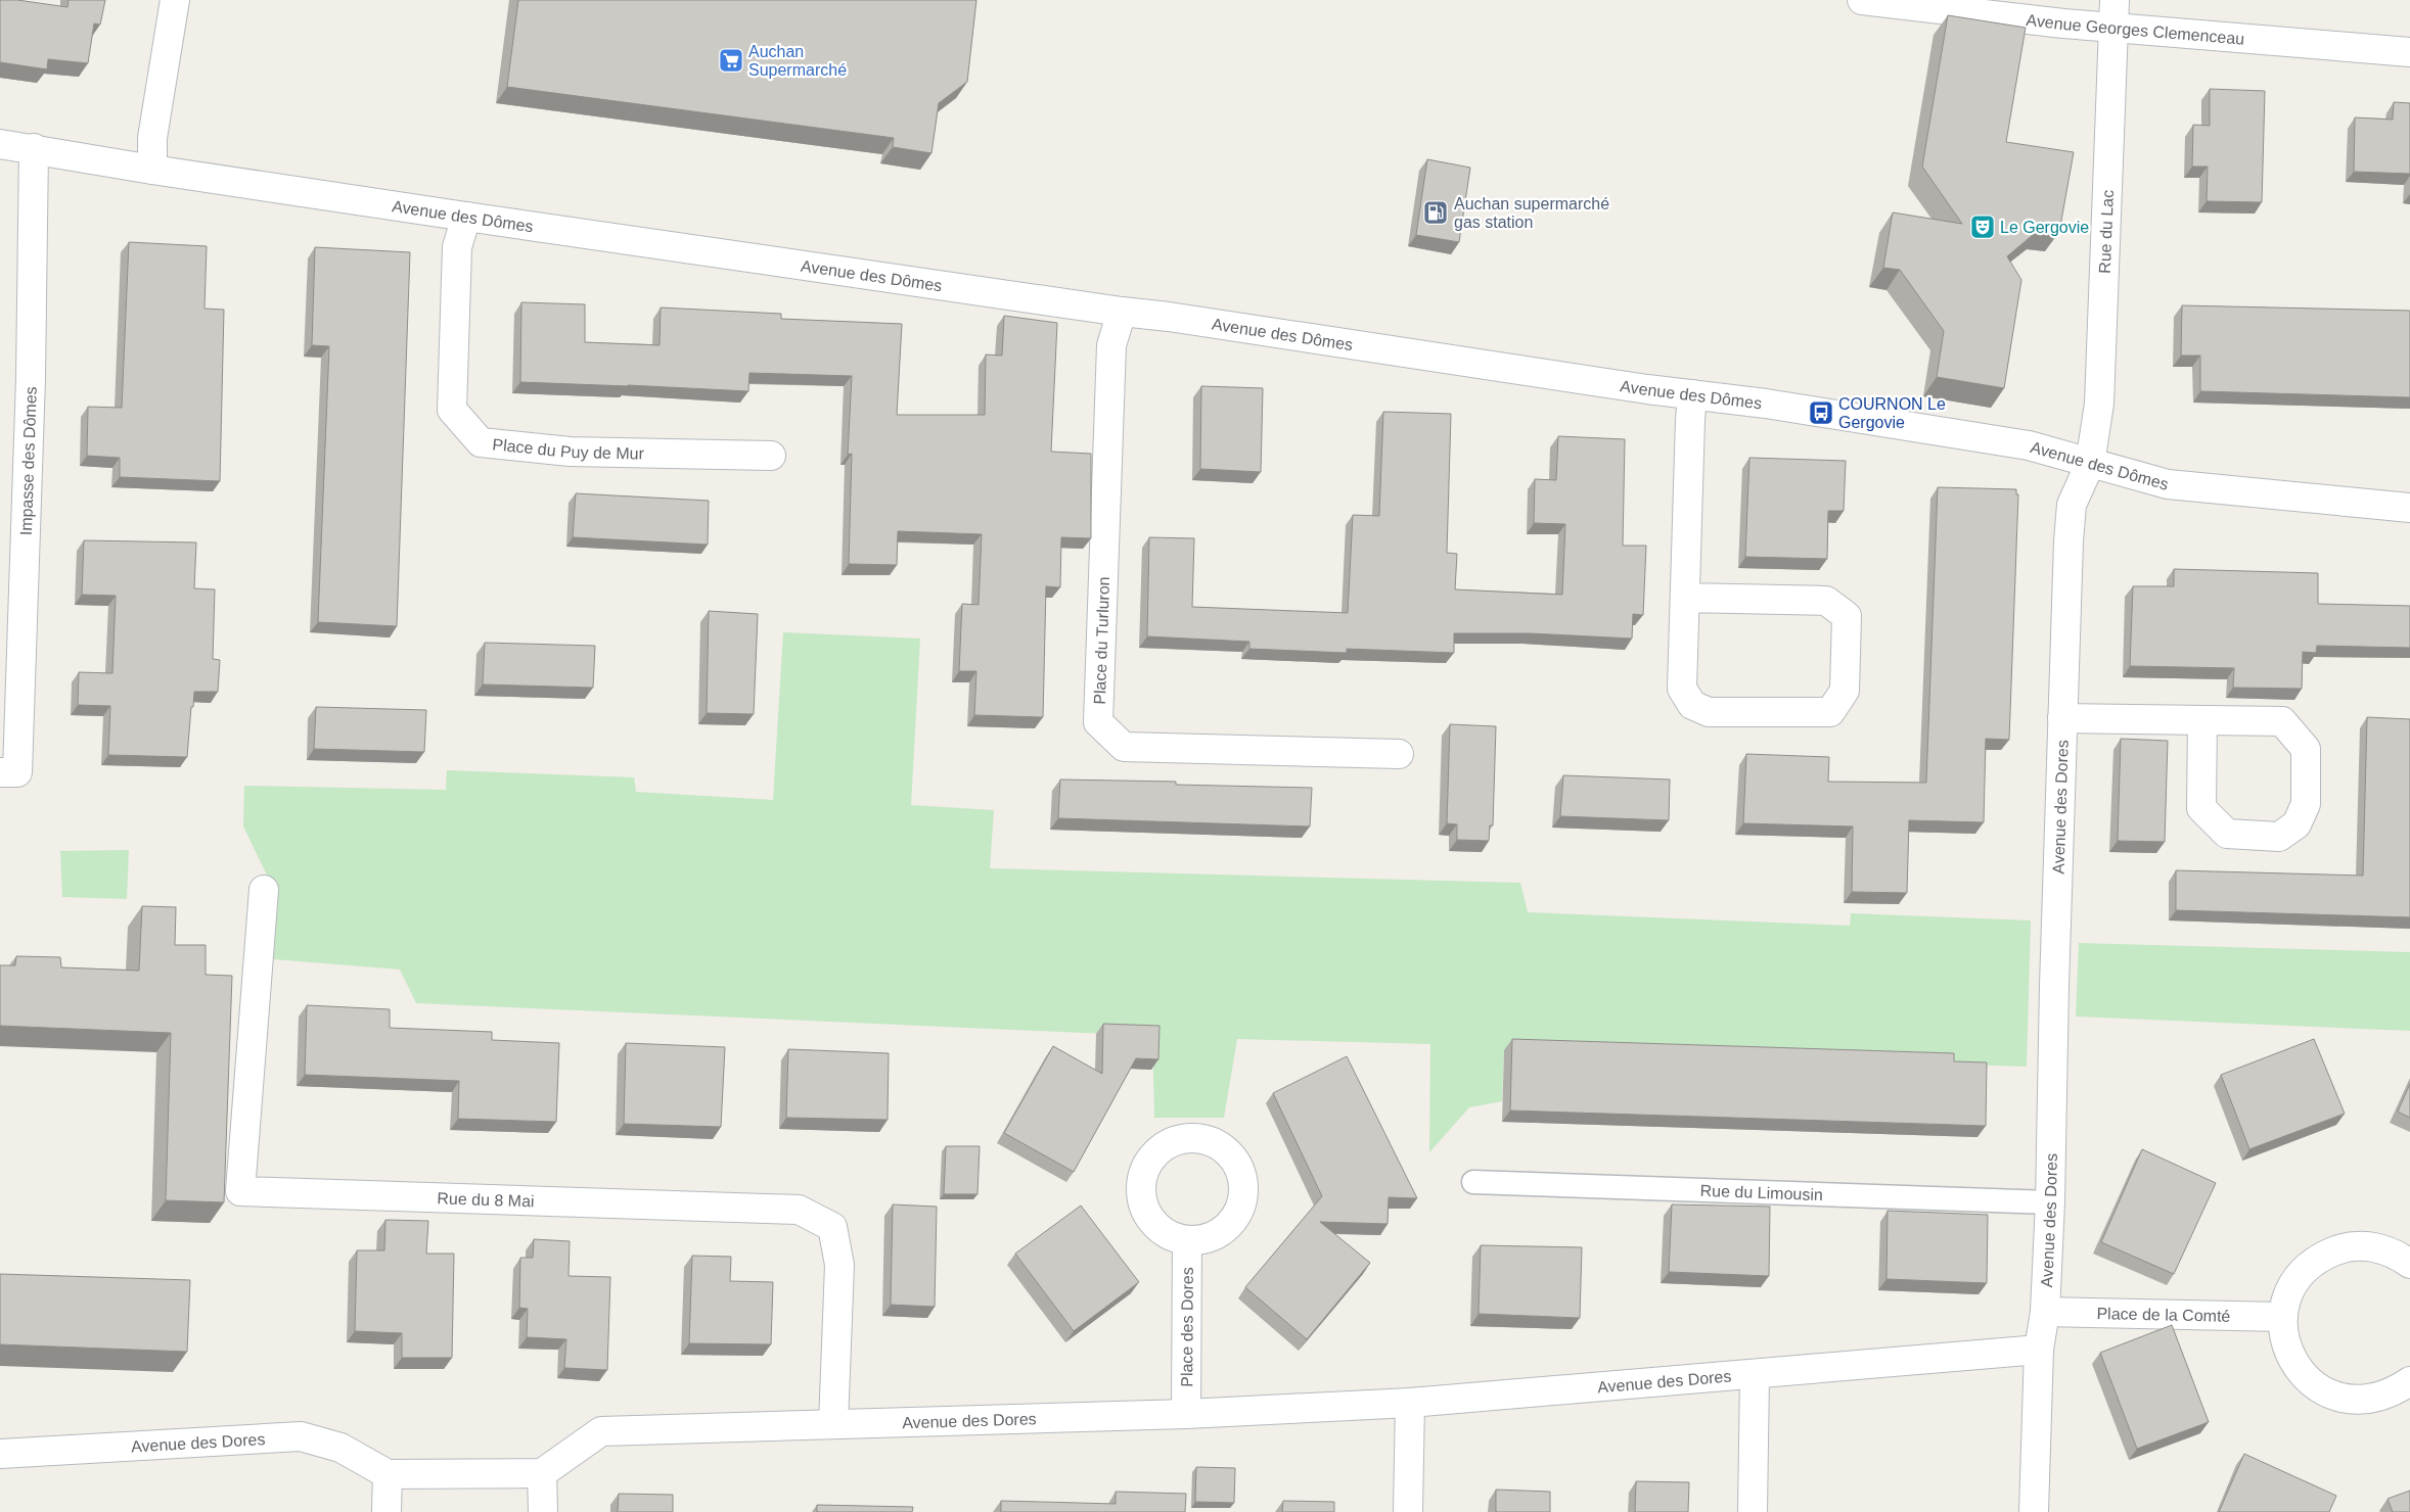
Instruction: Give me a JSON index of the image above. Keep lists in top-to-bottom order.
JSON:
{
  "streets": {
    "street": [
      "Avenue Georges Clemenceau",
      "Avenue des Dômes",
      "Rue du Lac",
      "Place du Puy de Mur",
      "Impasse des Dômes",
      "Place du Turluron",
      "Avenue des Dores",
      "Rue du 8 Mai",
      "Place de la Comté",
      "Place des Dores"
    ],
    "lane": ["Rue du Limousin"]
  },
  "crossings": [
    ["Avenue Georges Clemenceau", "Rue du Lac"],
    ["Avenue des Dômes", "Rue du Lac"],
    ["Avenue des Dômes", "Place du Puy de Mur"],
    ["Avenue des Dômes", "Impasse des Dômes"],
    ["Avenue des Dômes", "Place du Turluron"],
    ["Avenue des Dômes", "Avenue des Dores"],
    ["Rue du Lac", "Avenue des Dores"],
    ["Avenue des Dores", "Rue du Limousin"],
    ["Avenue des Dores", "Rue du 8 Mai"],
    ["Avenue des Dores", "Place de la Comté"],
    ["Avenue des Dores", "Place des Dores"]
  ],
  "places": {
    "supermarket": ["Auchan Supermarché"],
    "fuel station": ["Auchan supermarché gas station"],
    "theatre": ["Le Gergovie"],
    "bus stop": ["COURNON Le Gergovie"]
  }
}
